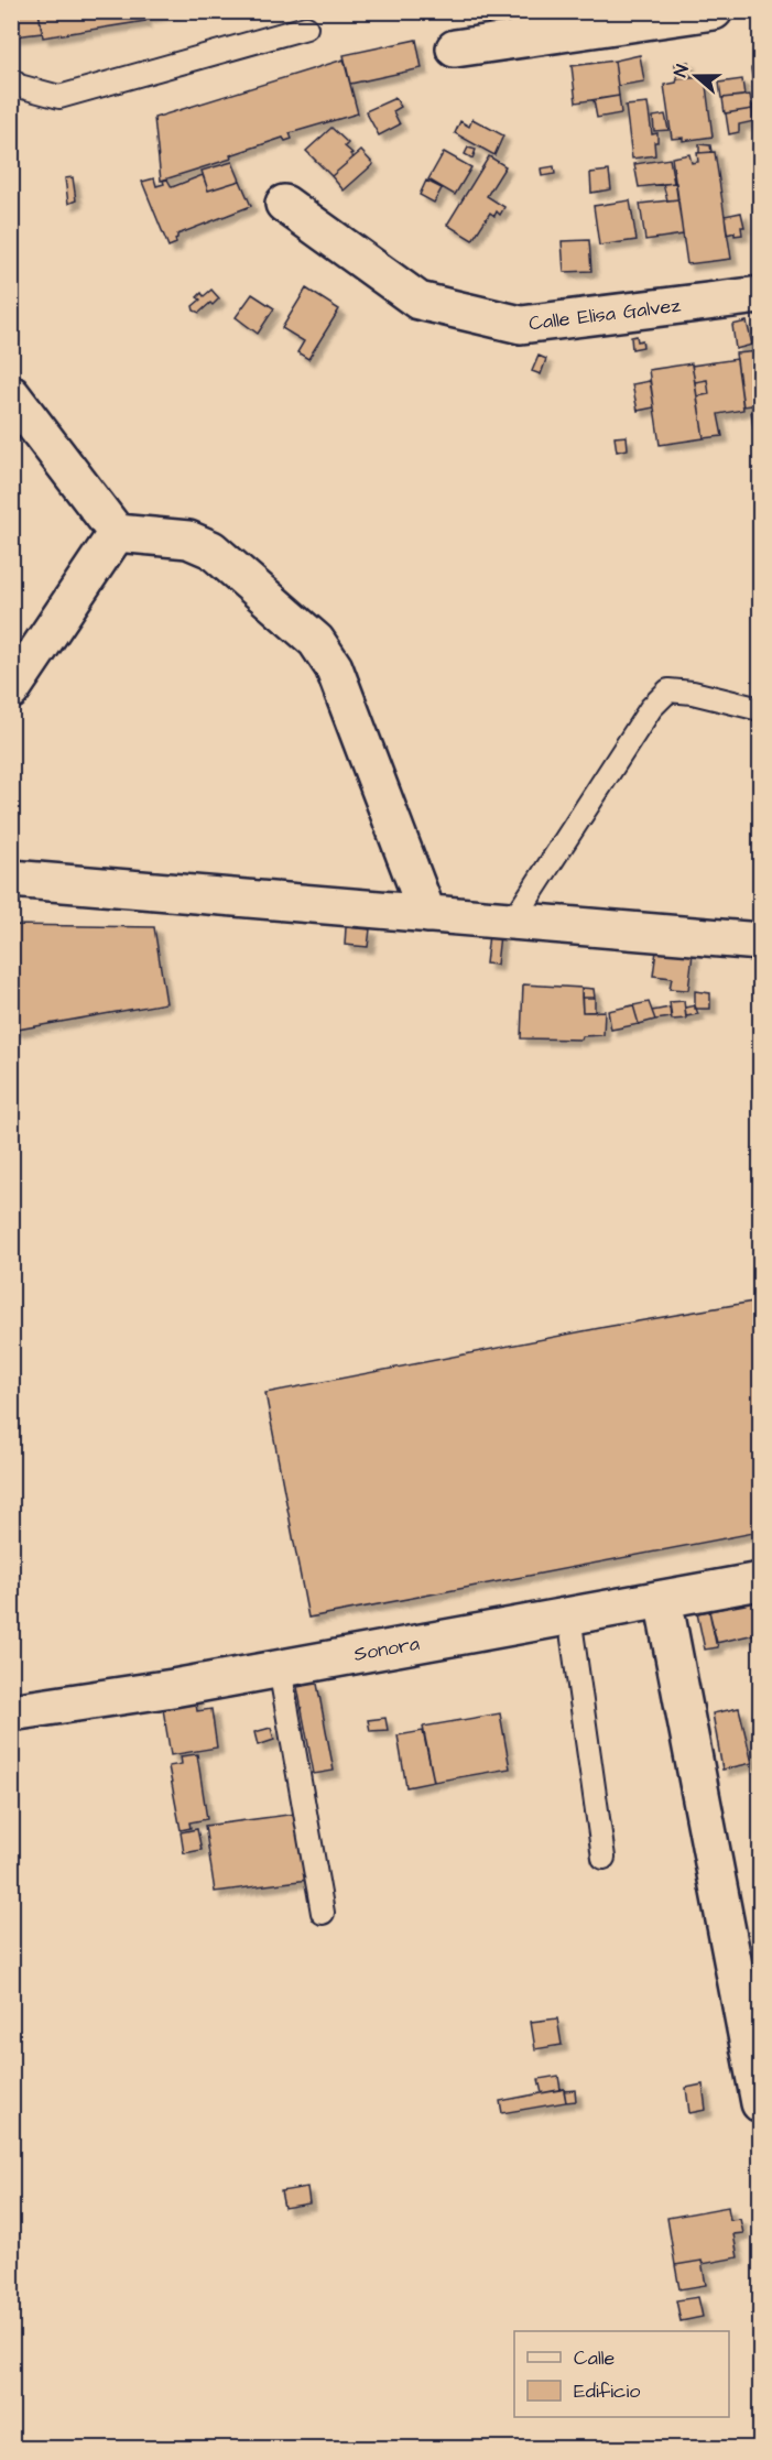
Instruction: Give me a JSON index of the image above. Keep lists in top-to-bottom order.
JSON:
{
  "streets": {
    "street": ["Calle Elisa Galvez", "Sonora"]
  },
  "legend": ["Calle", "Edificio"],
  "north": "left"
}
